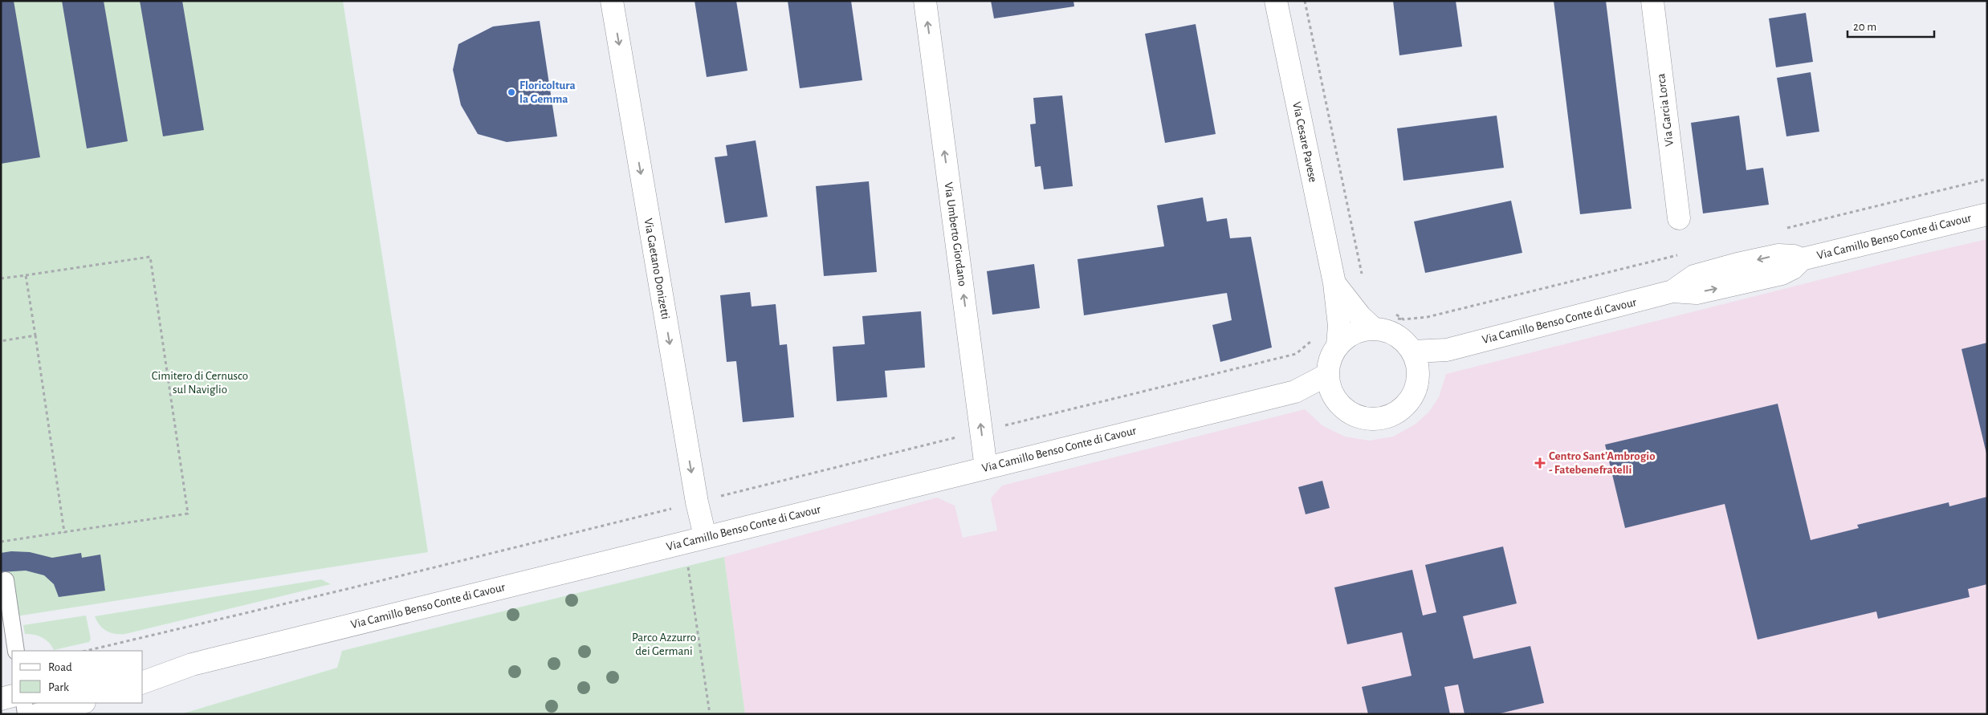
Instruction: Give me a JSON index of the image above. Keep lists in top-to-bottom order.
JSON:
{
  "streets": {
    "street": [
      "Via Garcia Lorca",
      "Via Cesare Pavese",
      "Via Umberto Giordano",
      "Via Camillo Benso Conte di Cavour",
      "Via Gaetano Donizetti"
    ]
  },
  "crossings": [
    ["Via Cesare Pavese", "Via Camillo Benso Conte di Cavour"],
    ["Via Umberto Giordano", "Via Camillo Benso Conte di Cavour"],
    ["Via Camillo Benso Conte di Cavour", "Via Gaetano Donizetti"]
  ],
  "one_way": ["Via Umberto Giordano", "Via Gaetano Donizetti"],
  "parks": ["Cimitero di Cernusco sul Naviglio", "Parco Azzurro dei Germani"],
  "places": {
    "other": ["Floricoltura la Gemma"],
    "health": ["Centro Sant'Ambrogio - Fatebenefratelli"]
  },
  "legend": ["Road", "Park"],
  "scale_bar": "20 m"
}
